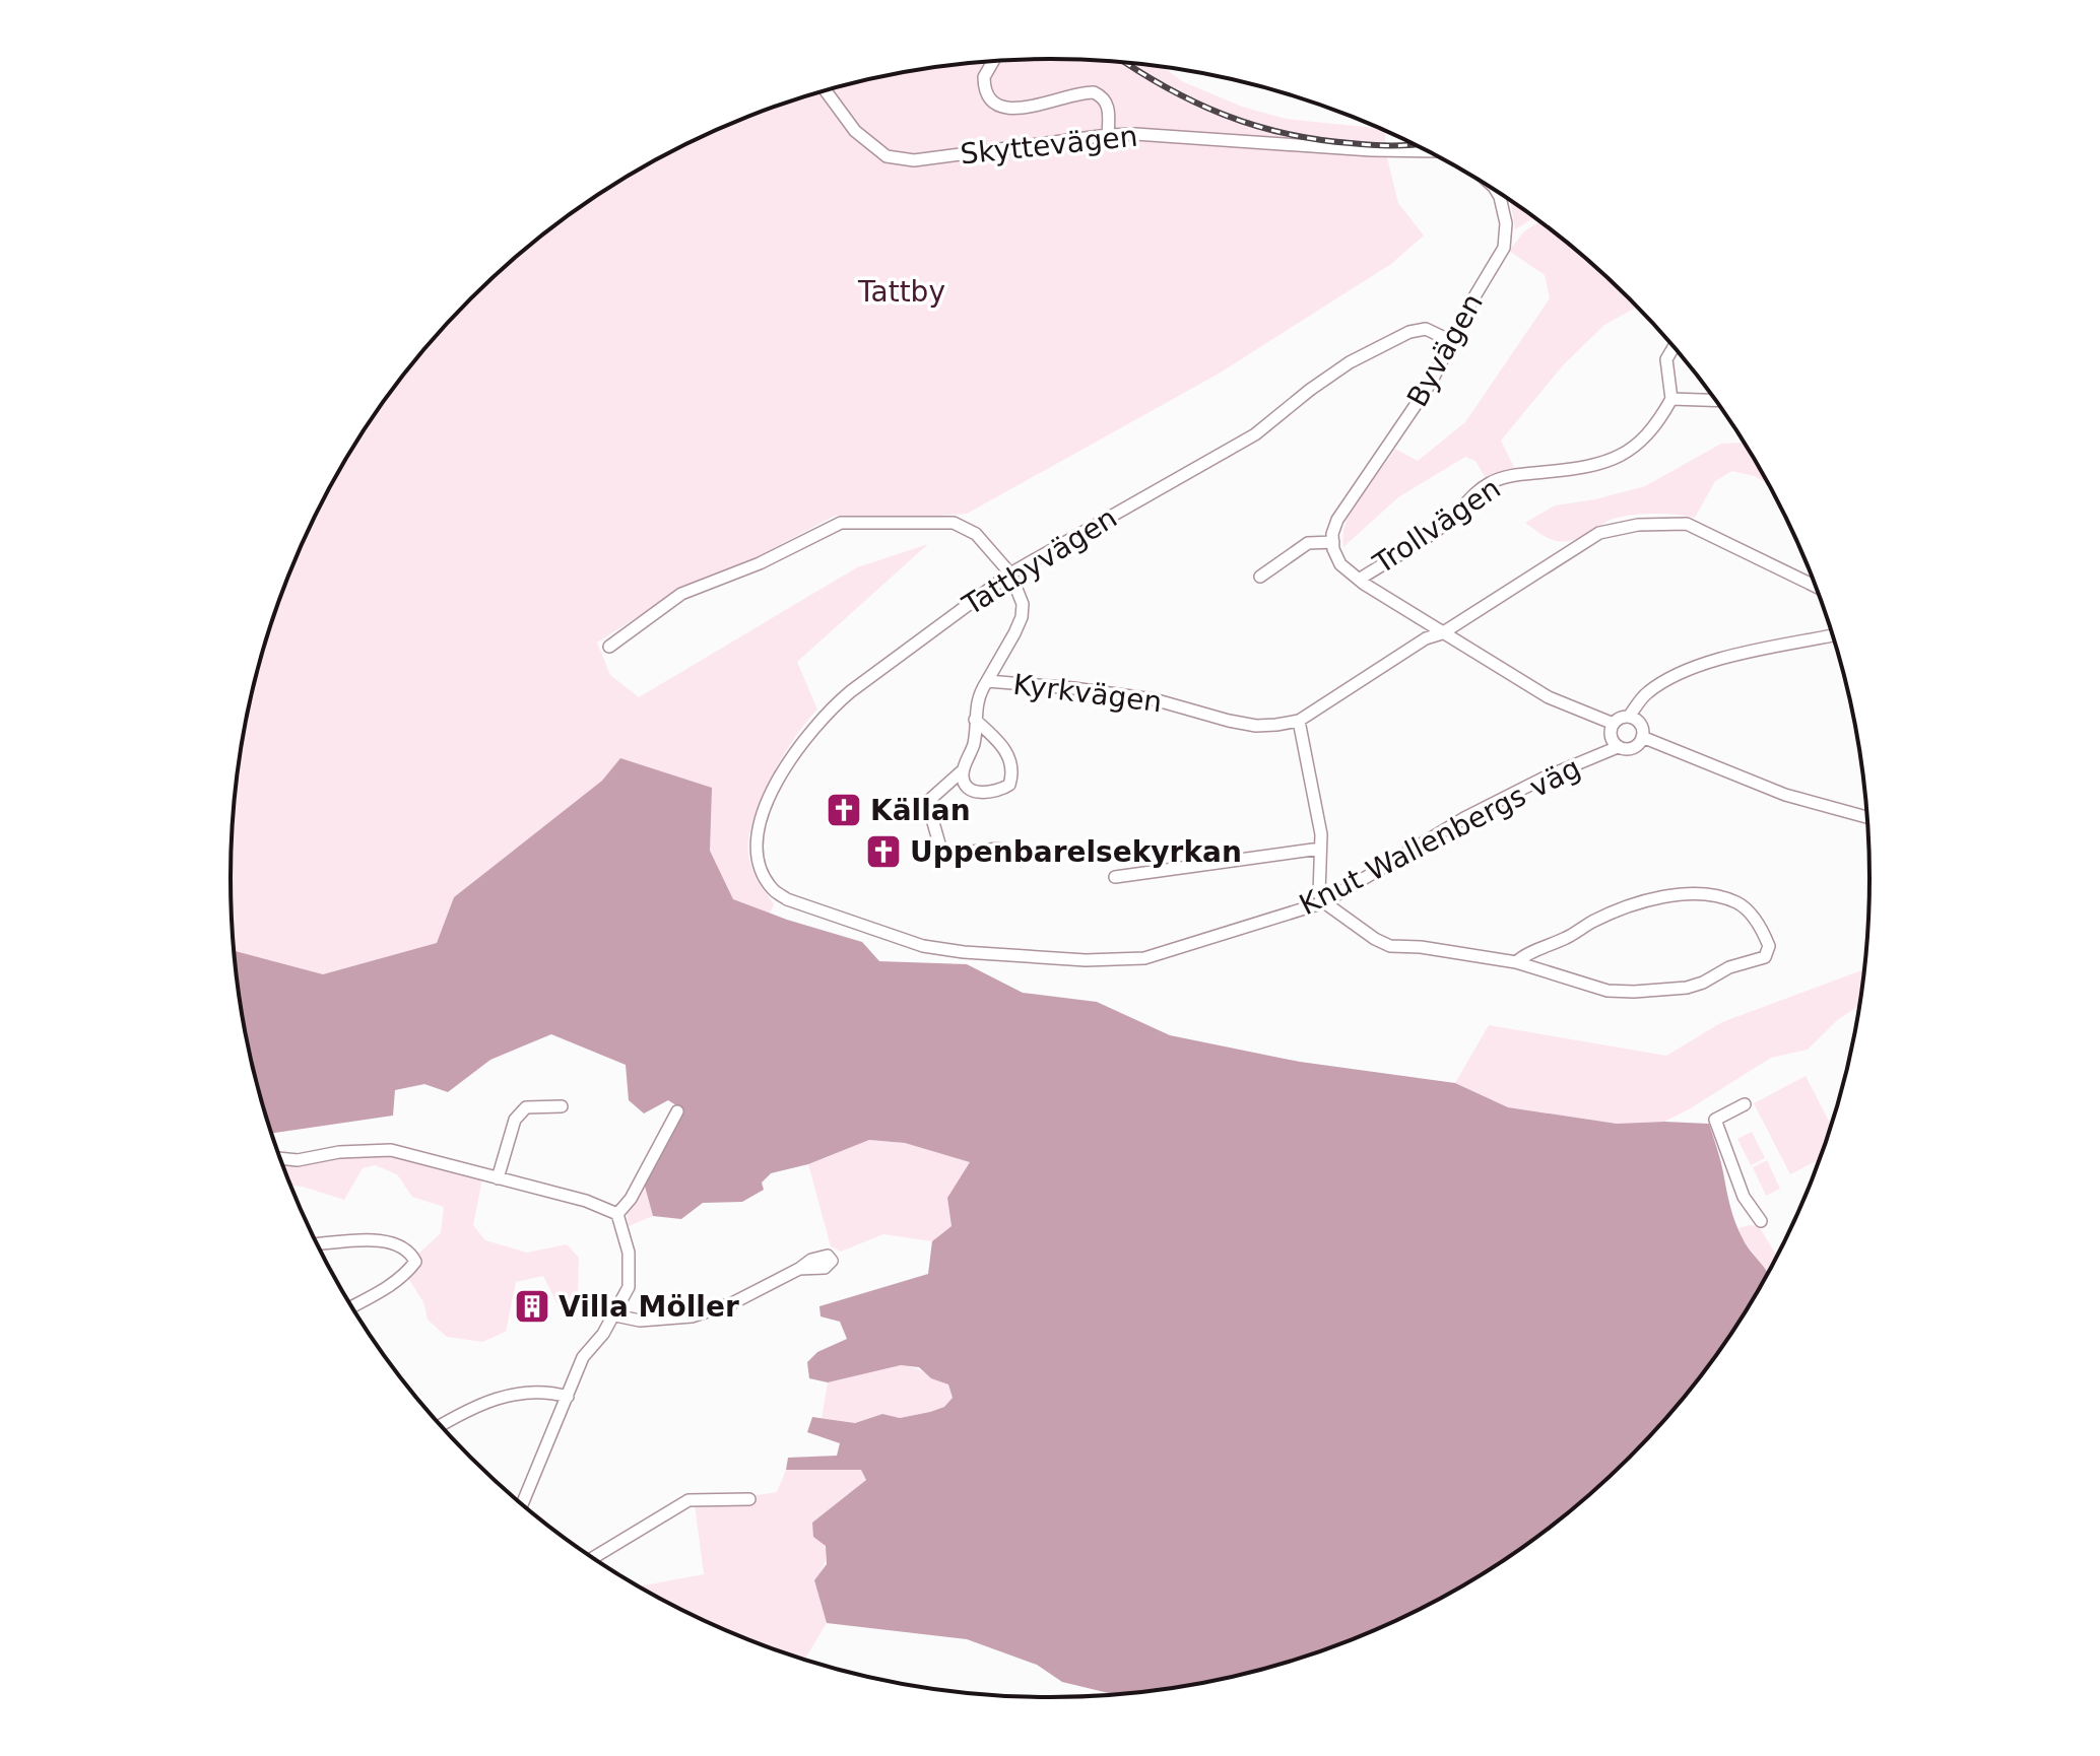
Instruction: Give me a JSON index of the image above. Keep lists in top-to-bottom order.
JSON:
{
  "streets": {
    "street": [
      "Skyttevägen",
      "Byvägen",
      "Trollvägen",
      "Tattbyvägen",
      "Kyrkvägen",
      "Knut Wallenbergs väg"
    ]
  },
  "crossings": [
    ["Byvägen", "Tattbyvägen"],
    ["Tattbyvägen", "Kyrkvägen"],
    ["Tattbyvägen", "Knut Wallenbergs väg"]
  ],
  "parks": ["Tattby"],
  "places": {
    "church": ["Källan", "Uppenbarelsekyrkan"],
    "building": ["Villa Möller"]
  }
}
